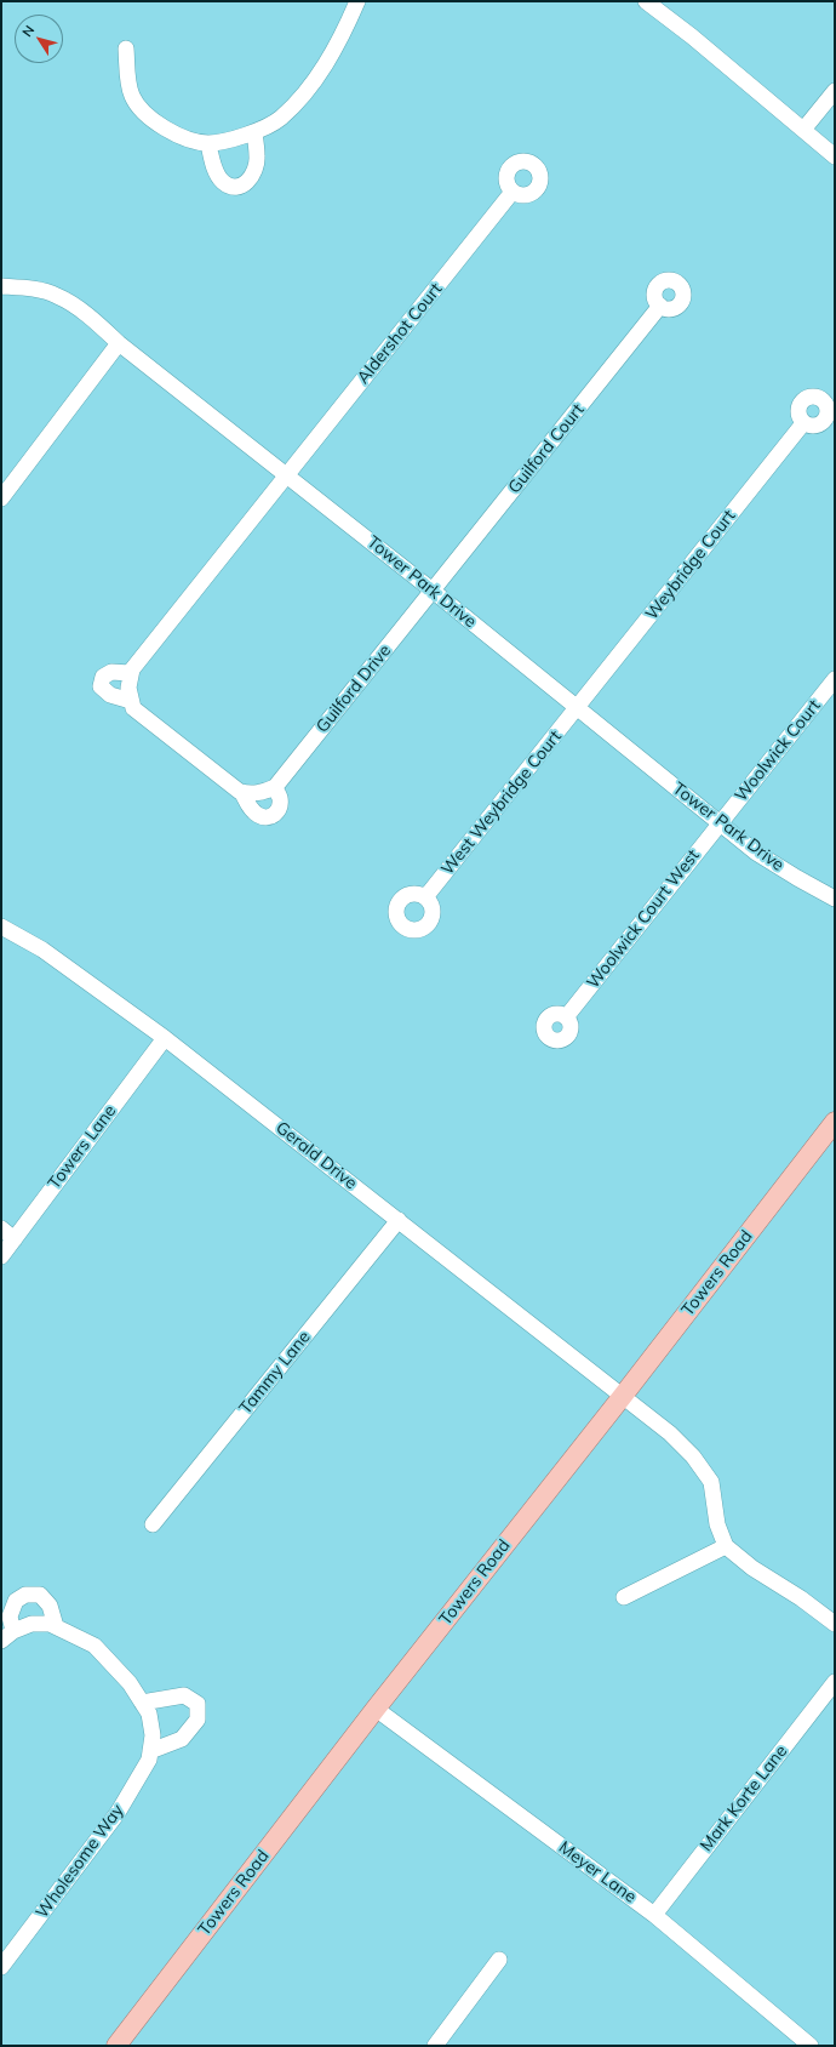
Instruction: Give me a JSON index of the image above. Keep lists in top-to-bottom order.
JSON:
{
  "streets": {
    "main road": ["Towers Road"],
    "street": [
      "Aldershot Court",
      "Guilford Court",
      "Weybridge Court",
      "Tower Park Drive",
      "Guilford Drive",
      "Woolwick Court",
      "West Weybridge Court",
      "Woolwick Court West",
      "Towers Lane",
      "Gerald Drive",
      "Tammy Lane",
      "Mark Korte Lane",
      "Wholesome Way",
      "Meyer Lane"
    ]
  },
  "crossings": [
    ["Aldershot Court", "Tower Park Drive"],
    ["Guilford Court", "Tower Park Drive"],
    ["Guilford Court", "Guilford Drive"],
    ["Weybridge Court", "Tower Park Drive"],
    ["Weybridge Court", "West Weybridge Court"],
    ["Tower Park Drive", "Guilford Drive"],
    ["Tower Park Drive", "Woolwick Court"],
    ["Tower Park Drive", "West Weybridge Court"],
    ["Tower Park Drive", "Woolwick Court West"],
    ["Woolwick Court", "Woolwick Court West"],
    ["Towers Lane", "Gerald Drive"],
    ["Gerald Drive", "Towers Road"],
    ["Gerald Drive", "Tammy Lane"],
    ["Towers Road", "Meyer Lane"],
    ["Mark Korte Lane", "Meyer Lane"]
  ],
  "north": "top left"
}
